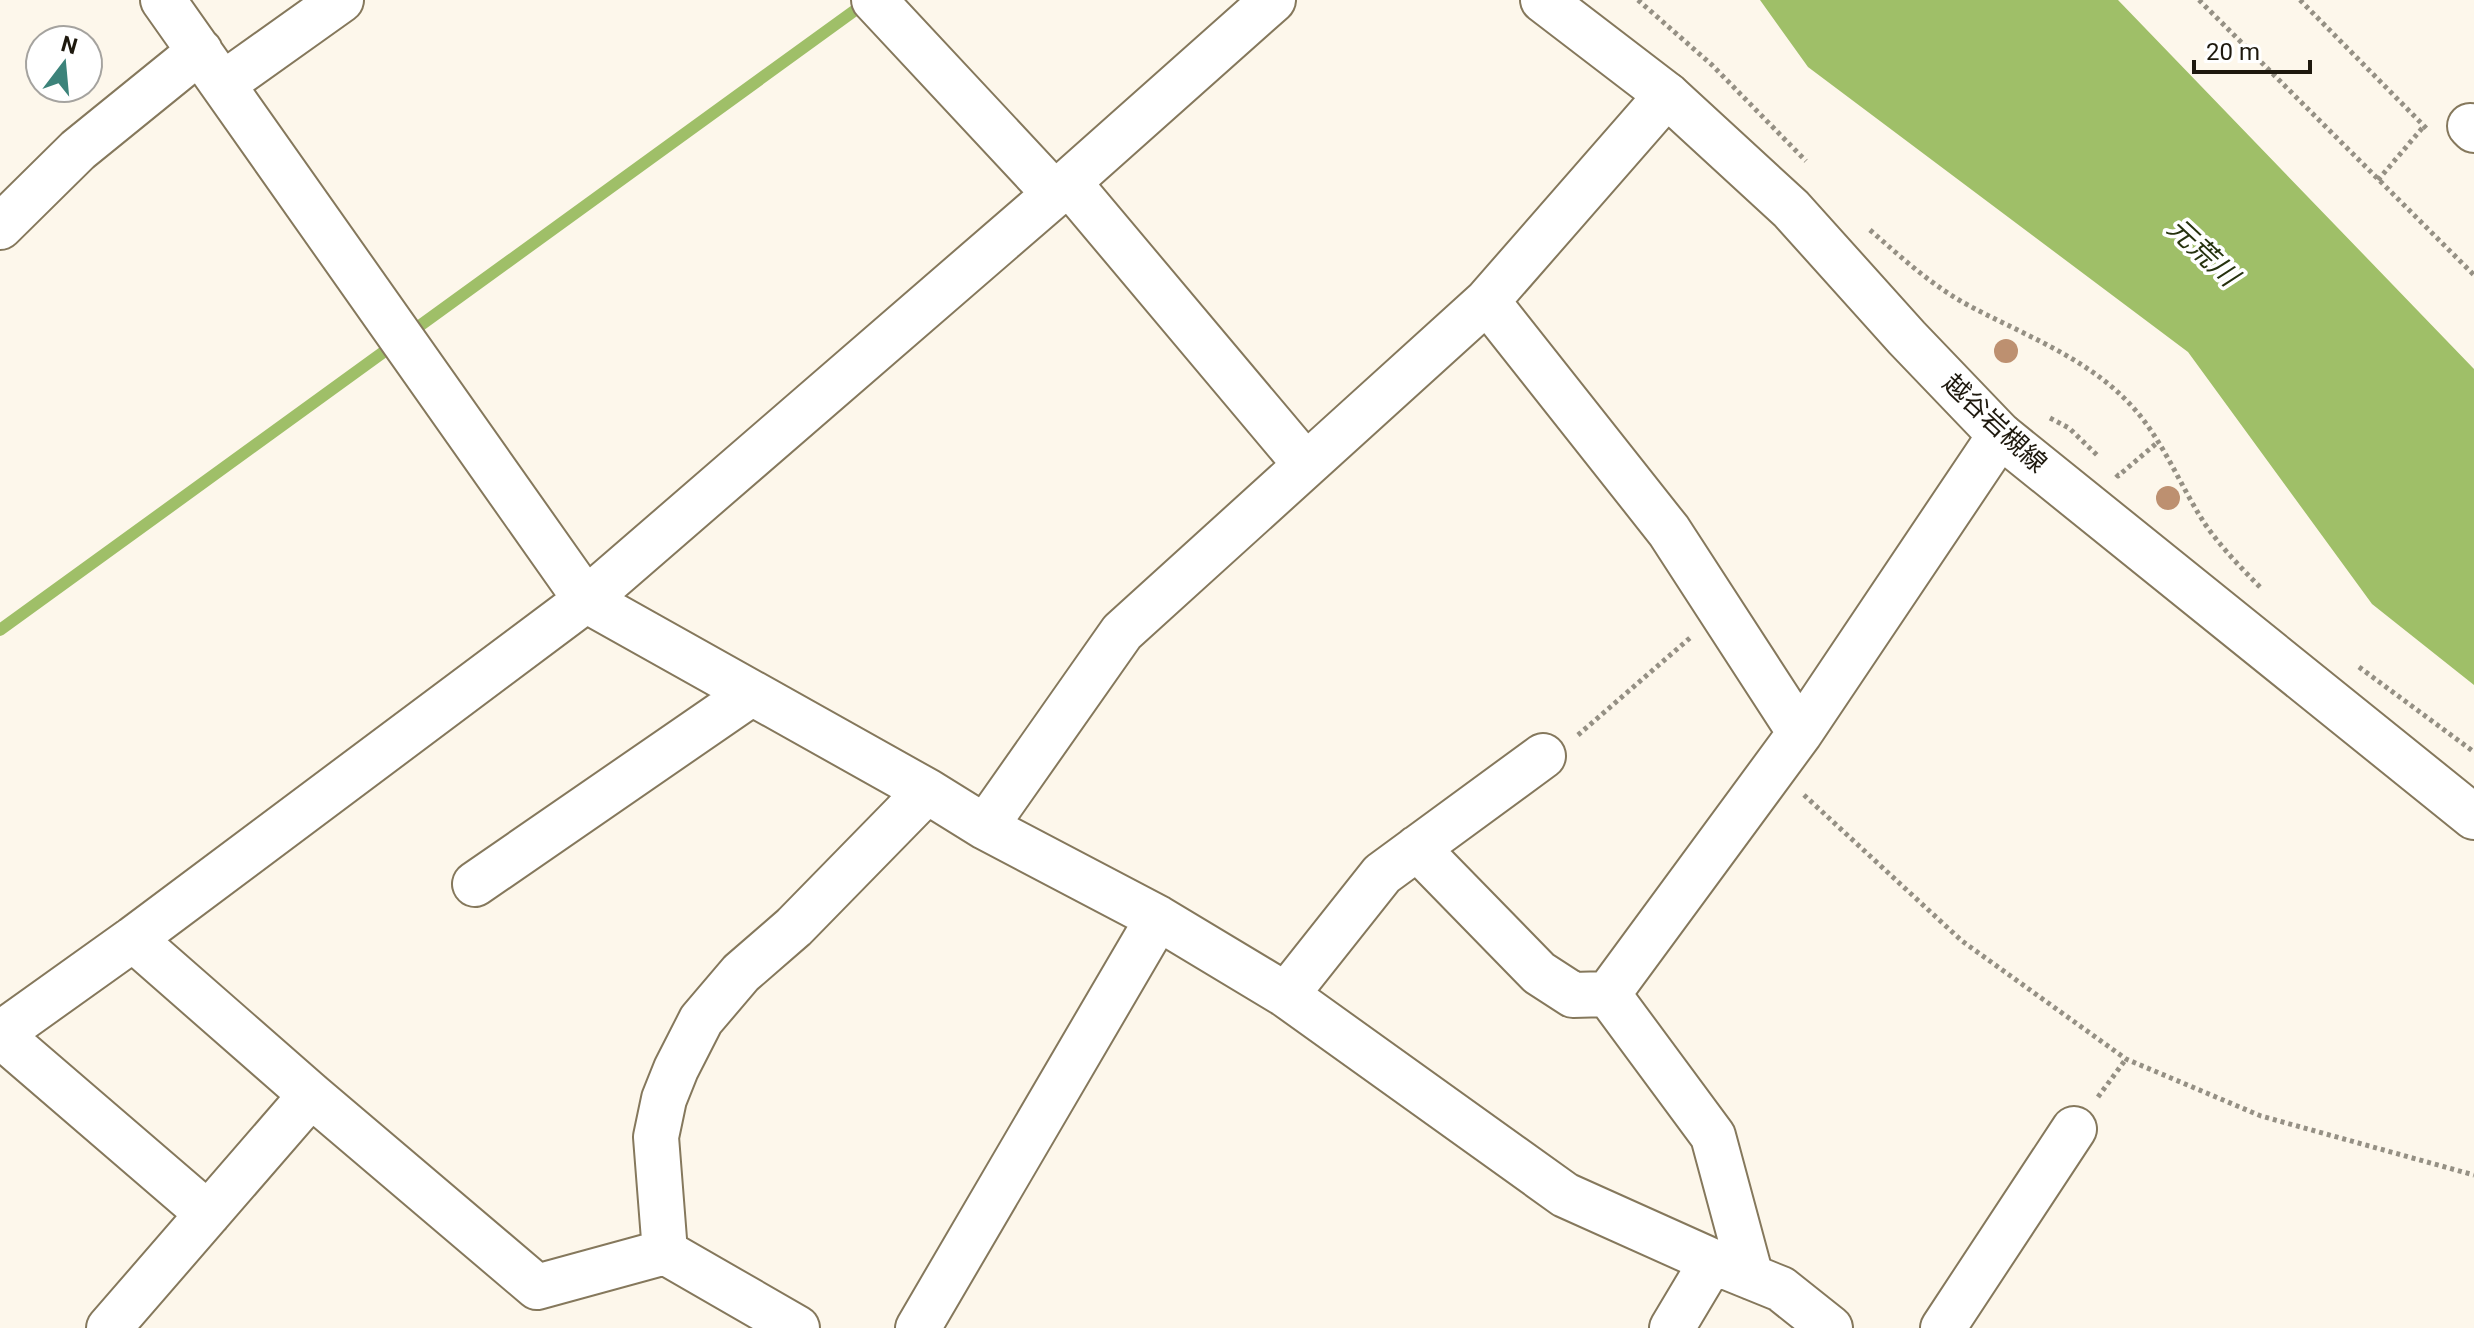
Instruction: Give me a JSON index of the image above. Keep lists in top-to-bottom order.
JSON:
{
  "streets": {
    "street": ["越谷岩槻線"]
  },
  "water": ["元荒川"],
  "scale_bar": "20 m",
  "north": "top"
}
